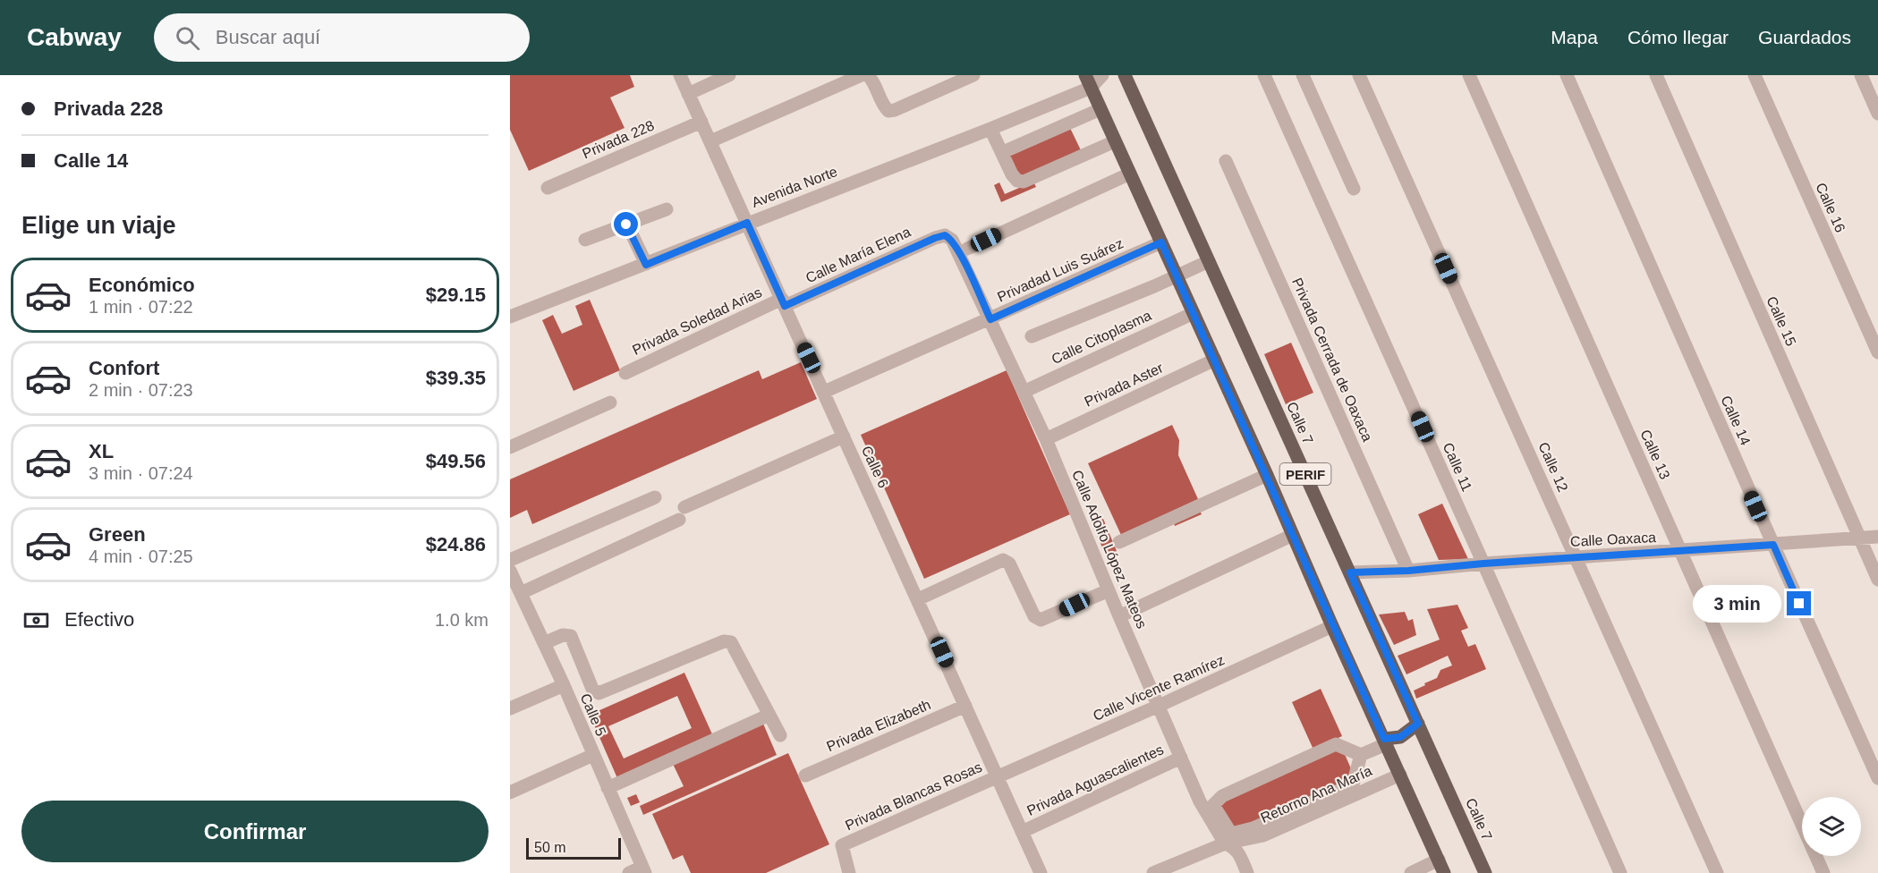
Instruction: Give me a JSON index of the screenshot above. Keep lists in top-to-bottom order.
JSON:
{
  "streets": {
    "main road": ["Calle 7", "PERIF"],
    "street": [
      "Privada 228",
      "Avenida Norte",
      "Calle 16",
      "Calle María Elena",
      "Privadad Luis Suárez",
      "Privada Soledad Arias",
      "Calle 15",
      "Calle Citoplasma",
      "Privada Cerrada de Oaxaca",
      "Privada Aster",
      "Calle 14",
      "Calle 13",
      "Calle 6",
      "Calle 11",
      "Calle 12",
      "Calle Oaxaca",
      "Calle Adolfo López Mateos",
      "Calle Vicente Ramírez",
      "Calle 5",
      "Privada Elizabeth",
      "Privada Aguascalientes",
      "Retorno Ana María",
      "Privada Blancas Rosas"
    ]
  },
  "crossings": [
    ["Privada 228", "Calle 6"],
    ["Avenida Norte", "Calle 6"],
    ["Avenida Norte", "PERIF"],
    ["Calle María Elena", "Privada Soledad Arias"],
    ["Calle María Elena", "Calle 6"],
    ["Calle María Elena", "Calle Adolfo López Mateos"],
    ["Privadad Luis Suárez", "Calle 6"],
    ["Privadad Luis Suárez", "PERIF"],
    ["Privadad Luis Suárez", "Calle Adolfo López Mateos"],
    ["Privada Soledad Arias", "Calle 6"],
    ["Calle 15", "Calle Oaxaca"],
    ["Calle Citoplasma", "PERIF"],
    ["Calle Citoplasma", "Calle Adolfo López Mateos"],
    ["Privada Cerrada de Oaxaca", "Calle Oaxaca"],
    ["Privada Aster", "PERIF"],
    ["Privada Aster", "Calle Adolfo López Mateos"],
    ["Calle 14", "Calle Oaxaca"],
    ["Calle 7", "Calle Oaxaca"],
    ["Calle 13", "Calle Oaxaca"],
    ["Calle 6", "Calle Vicente Ramírez"],
    ["Calle 6", "Privada Elizabeth"],
    ["Calle 6", "Privada Aguascalientes"],
    ["Calle 6", "Privada Blancas Rosas"],
    ["Calle 11", "Calle Oaxaca"],
    ["Calle 12", "Calle Oaxaca"],
    ["PERIF", "Calle Vicente Ramírez"],
    ["PERIF", "Retorno Ana María"],
    ["Calle Adolfo López Mateos", "Calle Vicente Ramírez"],
    ["Calle Adolfo López Mateos", "Privada Aguascalientes"],
    ["Calle Adolfo López Mateos", "Retorno Ana María"],
    ["Calle Vicente Ramírez", "Privada Blancas Rosas"]
  ],
  "scale_bar": "50 m",
  "page": {
    "header": "Cabway",
    "search": "Buscar aquí",
    "nav": ["Mapa", "Cómo llegar", "Guardados"],
    "banner": ["Privada 228", "Calle 14"],
    "heading": "Elige un viaje",
    "list": [
      {
        "name": "Económico",
        "note": "1 min · 07:22",
        "value": "$29.15"
      },
      {
        "name": "Confort",
        "note": "2 min · 07:23",
        "value": "$39.35"
      },
      {
        "name": "XL",
        "note": "3 min · 07:24",
        "value": "$49.56"
      },
      {
        "name": "Green",
        "note": "4 min · 07:25",
        "value": "$24.86"
      }
    ],
    "bubble": "3 min",
    "pay": ["Efectivo", "1.0 km"],
    "buttons": "Confirmar",
    "scale": "50 m"
  }
}
